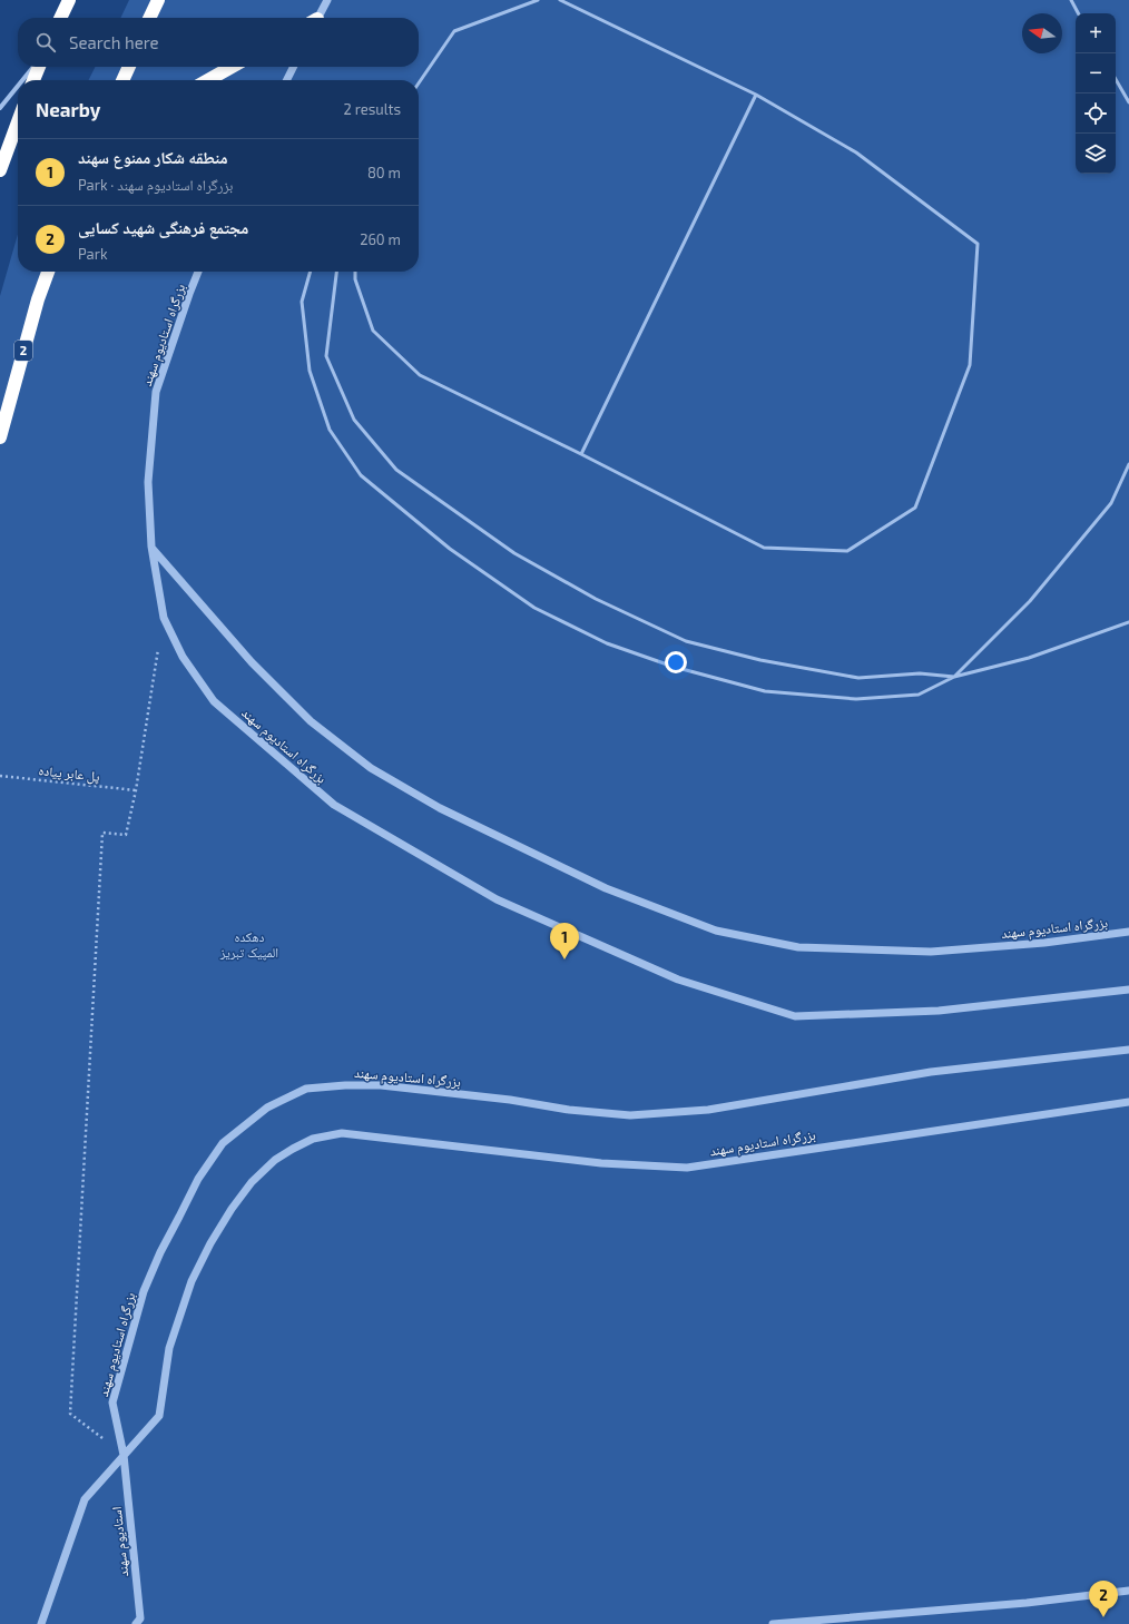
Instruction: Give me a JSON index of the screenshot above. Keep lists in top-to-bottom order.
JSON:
{
  "streets": {
    "highway": ["2"],
    "street": ["بزرگراه استادیوم سهند", "استادیوم سهند"],
    "path": ["پل عابر پیاده"]
  },
  "crossings": [
    ["بزرگراه استادیوم سهند", "استادیوم سهند"]
  ],
  "parks": ["دهکده المپیک تبریز"],
  "north": "left",
  "page": {
    "map_buttons": ["+", "−"],
    "search": "Search here",
    "heading": ["Nearby", "2 results"],
    "list": [
      {
        "mark": "1",
        "name": "منطقه شکار ممنوع سهند",
        "note": "Park · بزرگراه استادیوم سهند",
        "value": "80 m"
      },
      {
        "mark": "2",
        "name": "مجتمع فرهنگی شهید کسایی",
        "note": "Park",
        "value": "260 m"
      }
    ],
    "pins": ["1", "2"]
  }
}
